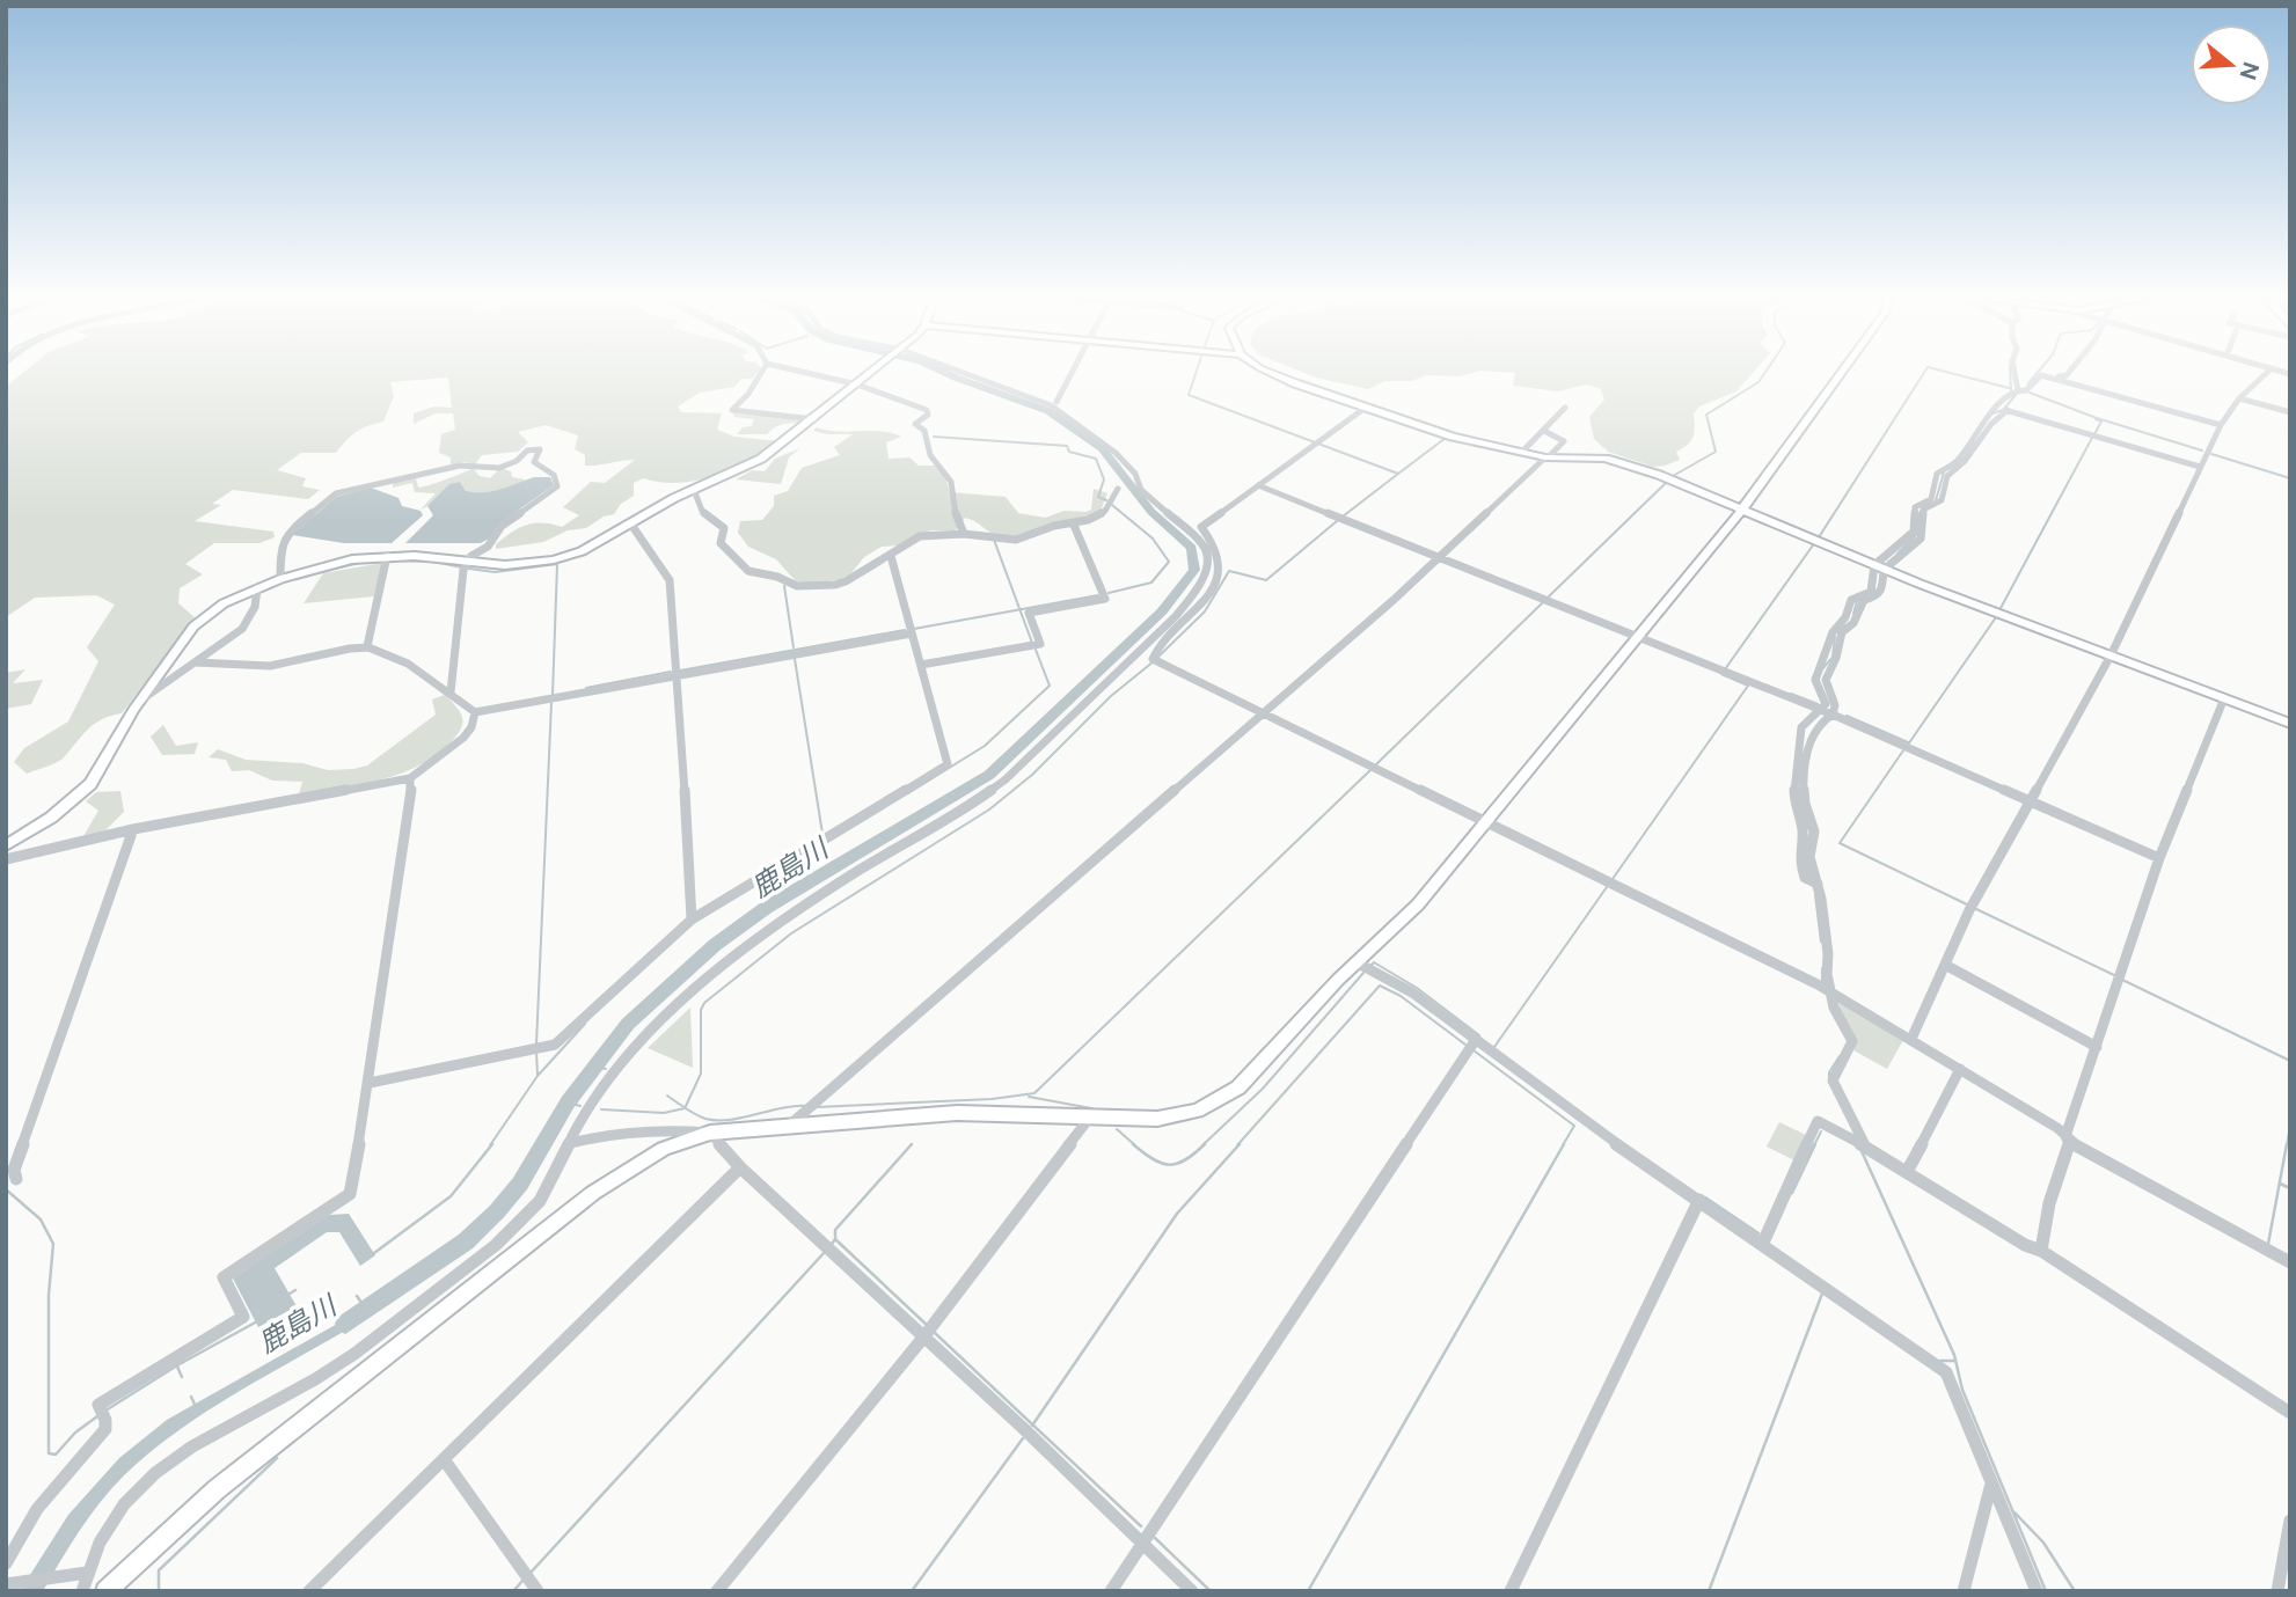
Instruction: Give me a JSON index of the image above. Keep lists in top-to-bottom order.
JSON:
{
  "water": ["鹿島川"],
  "north": "right"
}
